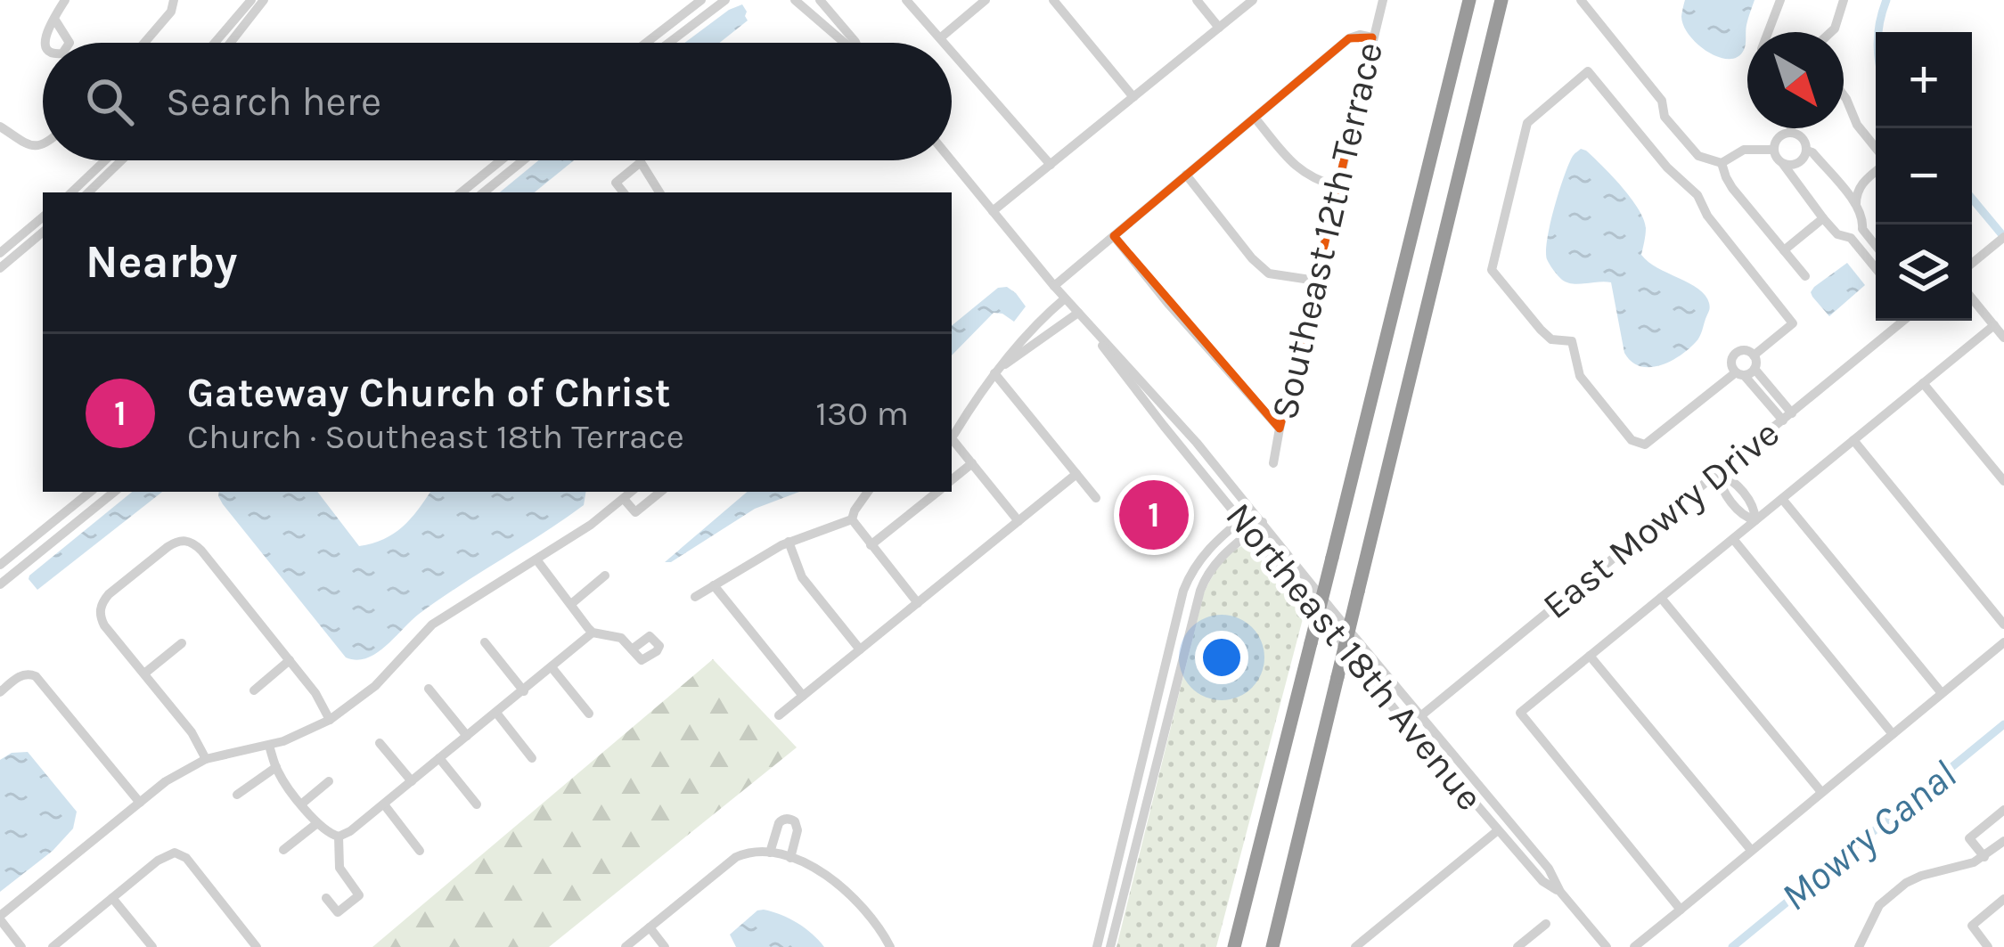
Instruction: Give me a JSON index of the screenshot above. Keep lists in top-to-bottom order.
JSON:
{
  "streets": {
    "street": ["Southeast 12th Terrace", "East Mowry Drive", "Northeast 18th Avenue"]
  },
  "crossings": [
    ["East Mowry Drive", "Northeast 18th Avenue"]
  ],
  "water": ["Mowry Canal"],
  "north": "bottom right",
  "page": {
    "map_buttons": ["+", "−"],
    "search": "Search here",
    "heading": "Nearby",
    "list": [
      {
        "mark": "1",
        "name": "Gateway Church of Christ",
        "note": "Church · Southeast 18th Terrace",
        "value": "130 m"
      }
    ],
    "pins": "1"
  }
}
